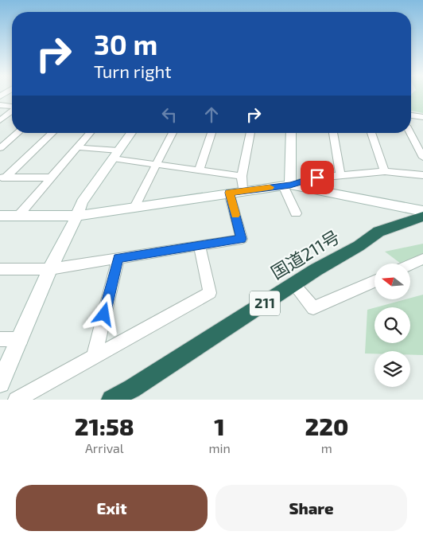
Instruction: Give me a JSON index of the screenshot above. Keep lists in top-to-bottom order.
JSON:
{
  "streets": {
    "highway": ["国道211号", "211"]
  },
  "north": "left",
  "page": {
    "turn": ["30 m", "Turn right"],
    "eta": [
      "21:58",
      "Arrival",
      "1",
      "min",
      "220",
      "m"
    ],
    "buttons": ["Exit", "Share"]
  }
}
